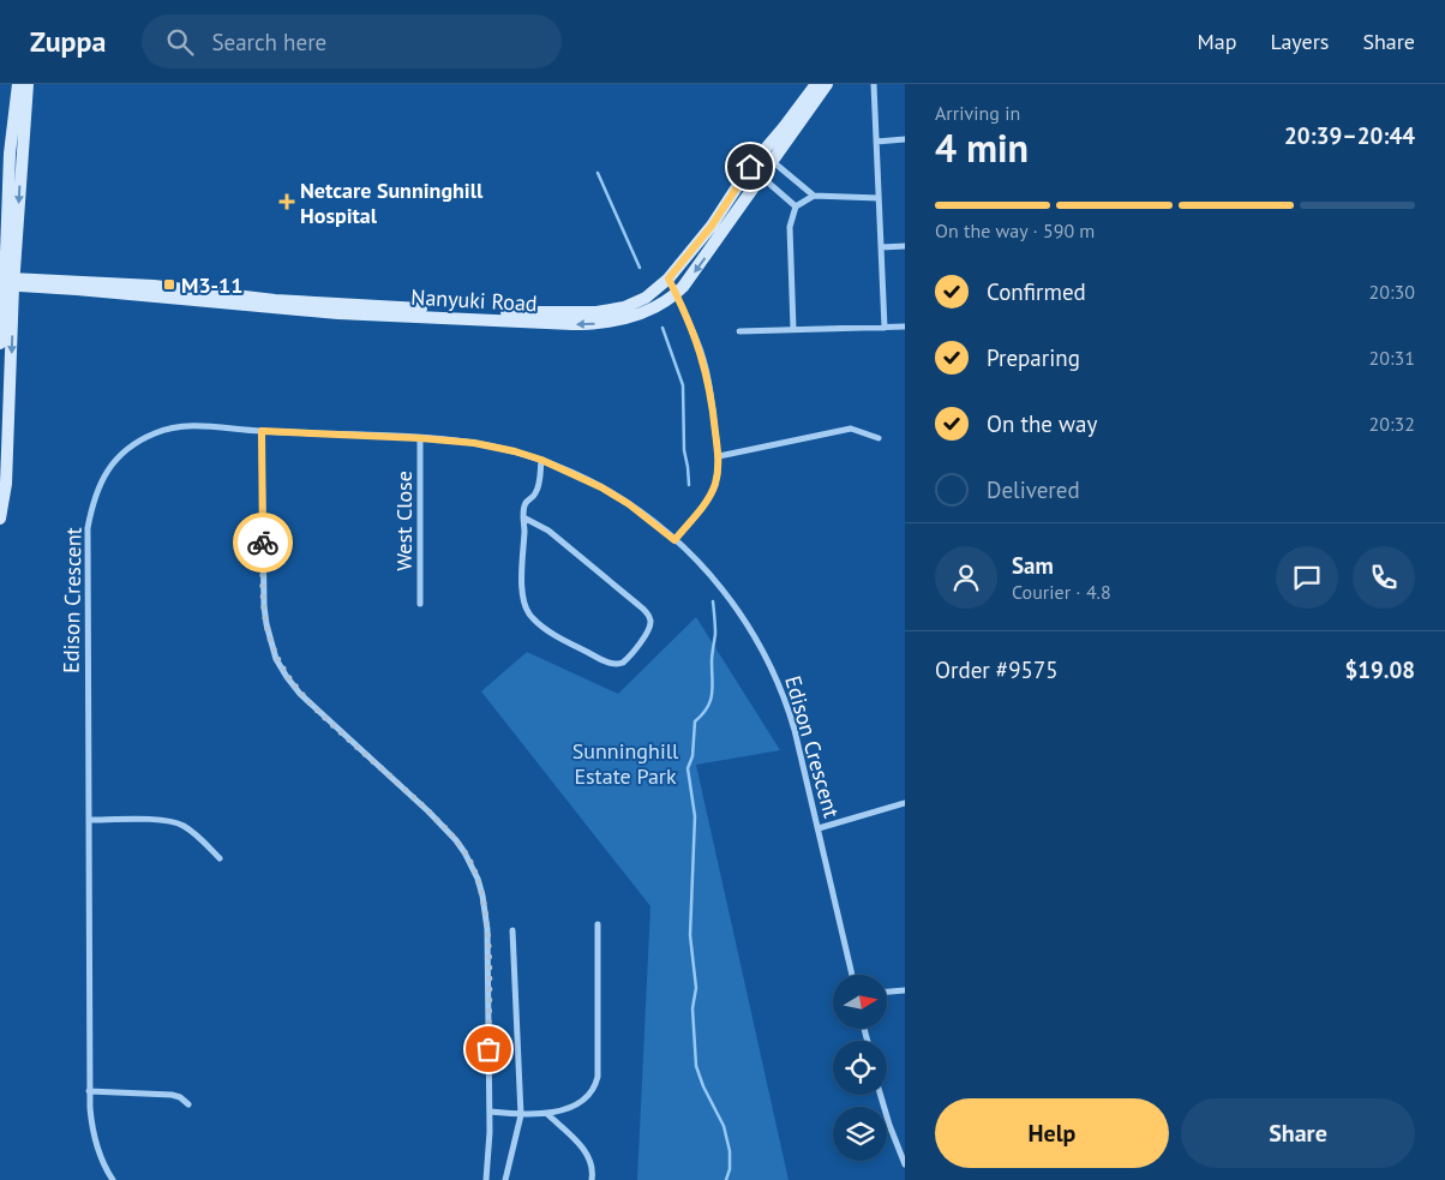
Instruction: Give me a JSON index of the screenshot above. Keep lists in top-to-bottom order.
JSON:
{
  "streets": {
    "main road": ["Nanyuki Road"],
    "street": ["West Close", "Edison Crescent"]
  },
  "crossings": [
    ["West Close", "Edison Crescent"]
  ],
  "parks": ["Sunninghill Estate Park"],
  "places": {
    "health": ["Netcare Sunninghill Hospital"],
    "transit": ["M3-11"]
  },
  "north": "right",
  "page": {
    "header": "Zuppa",
    "search": "Search here",
    "nav": ["Map", "Layers", "Share"],
    "heading": ["4 min", "Arriving in", "20:39–20:44"],
    "panel": [
      "Sam",
      "Courier · 4.8",
      "Order #9575",
      "$19.08"
    ],
    "bar": "On the way · 590 m",
    "list": [
      ["Confirmed", "20:30"],
      ["Preparing", "20:31"],
      ["On the way", "20:32"],
      "Delivered"
    ],
    "buttons": ["Help", "Share"]
  }
}
